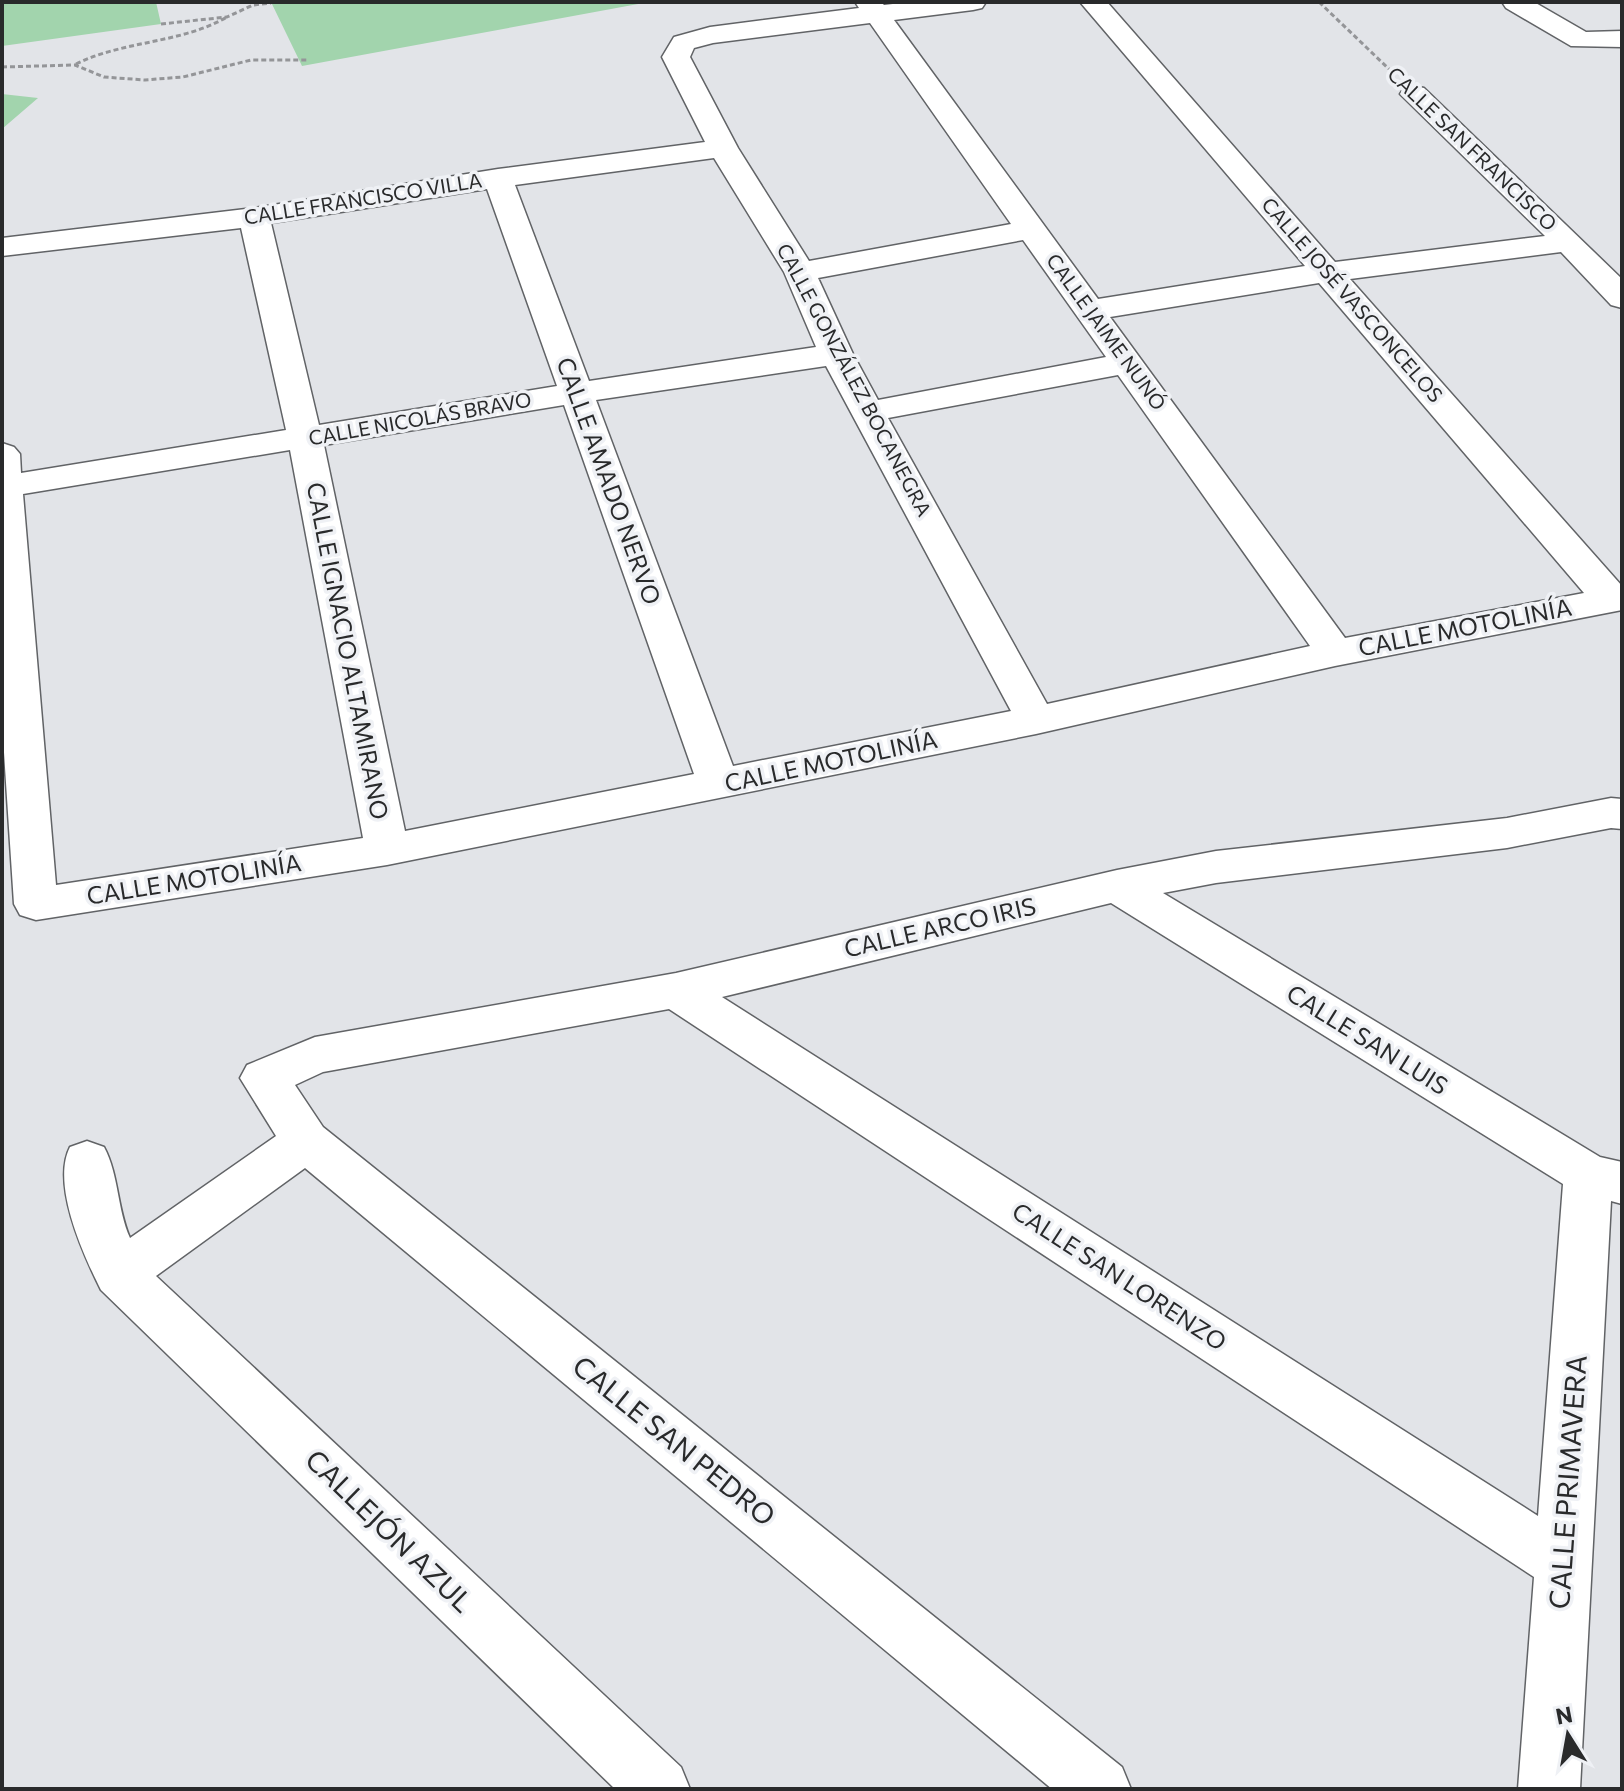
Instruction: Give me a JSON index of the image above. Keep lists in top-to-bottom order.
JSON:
{
  "streets": {
    "street": [
      "CALLE SAN FRANCISCO",
      "CALLE FRANCISCO VILLA",
      "CALLE JOSÉ VASCONCELOS",
      "CALLE JAIME NUNÓ",
      "CALLE GONZÁLEZ BOCANEGRA",
      "CALLE NICOLÁS BRAVO",
      "CALLE AMADO NERVO",
      "CALLE MOTOLINÍA",
      "CALLE IGNACIO ALTAMIRANO",
      "CALLE ARCO IRIS",
      "CALLE SAN LUIS",
      "CALLE SAN LORENZO",
      "CALLE SAN PEDRO",
      "CALLE PRIMAVERA",
      "CALLEJÓN AZUL"
    ]
  },
  "crossings": [
    ["CALLE FRANCISCO VILLA", "CALLE GONZÁLEZ BOCANEGRA"],
    ["CALLE FRANCISCO VILLA", "CALLE AMADO NERVO"],
    ["CALLE FRANCISCO VILLA", "CALLE IGNACIO ALTAMIRANO"],
    ["CALLE JOSÉ VASCONCELOS", "CALLE MOTOLINÍA"],
    ["CALLE JAIME NUNÓ", "CALLE GONZÁLEZ BOCANEGRA"],
    ["CALLE JAIME NUNÓ", "CALLE MOTOLINÍA"],
    ["CALLE GONZÁLEZ BOCANEGRA", "CALLE NICOLÁS BRAVO"],
    ["CALLE GONZÁLEZ BOCANEGRA", "CALLE MOTOLINÍA"],
    ["CALLE NICOLÁS BRAVO", "CALLE AMADO NERVO"],
    ["CALLE NICOLÁS BRAVO", "CALLE MOTOLINÍA"],
    ["CALLE NICOLÁS BRAVO", "CALLE IGNACIO ALTAMIRANO"],
    ["CALLE AMADO NERVO", "CALLE MOTOLINÍA"],
    ["CALLE MOTOLINÍA", "CALLE IGNACIO ALTAMIRANO"],
    ["CALLE ARCO IRIS", "CALLE SAN LUIS"],
    ["CALLE ARCO IRIS", "CALLE SAN LORENZO"],
    ["CALLE ARCO IRIS", "CALLE SAN PEDRO"],
    ["CALLE SAN LUIS", "CALLE PRIMAVERA"],
    ["CALLE SAN LORENZO", "CALLE PRIMAVERA"]
  ],
  "north": "top"
}
